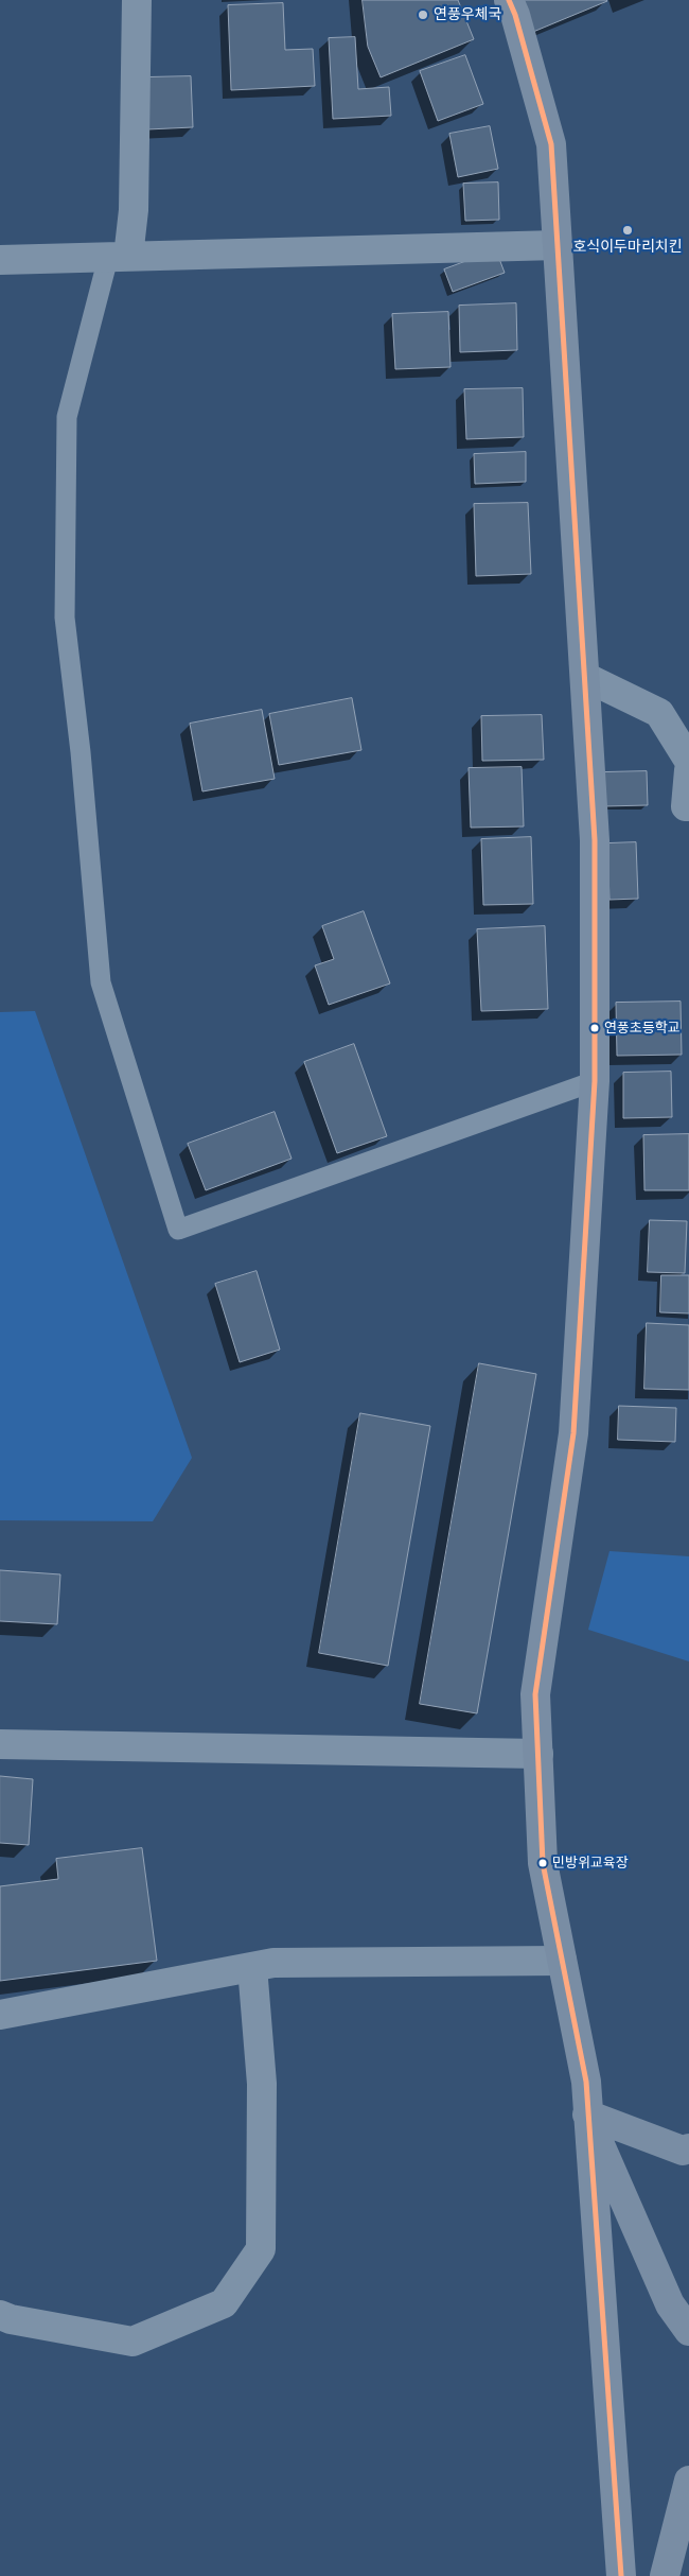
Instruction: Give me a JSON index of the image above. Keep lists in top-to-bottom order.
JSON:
{
  "places": [
    "연풍우체국",
    "호식이두마리치킨",
    "연풍초등학교",
    "민방위교육장"
  ]
}
